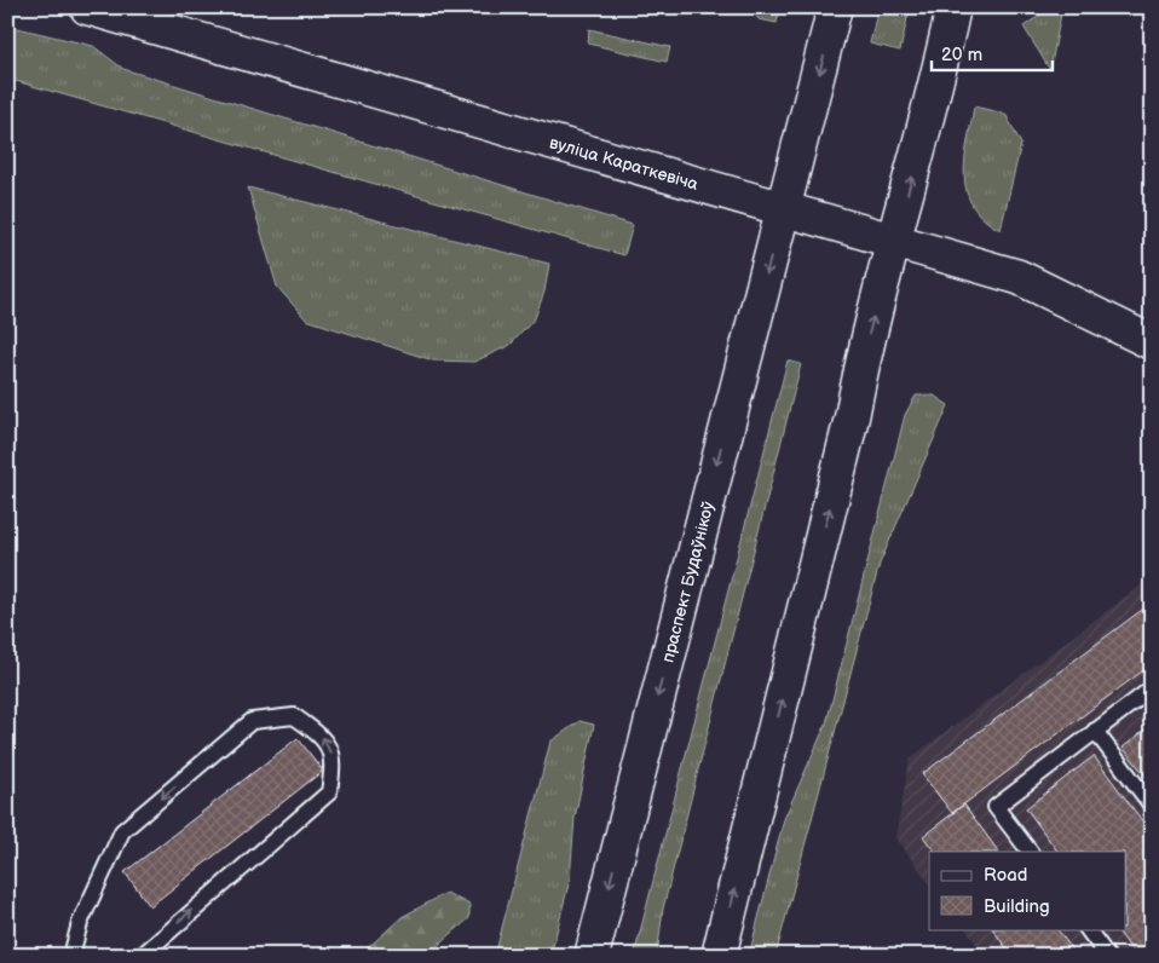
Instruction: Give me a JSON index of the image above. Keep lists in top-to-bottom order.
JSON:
{
  "streets": {
    "main road": ["вуліца Караткевіча", "праспект Будаўнікоў"]
  },
  "crossings": [
    ["вуліца Караткевіча", "праспект Будаўнікоў"]
  ],
  "legend": ["Road", "Building"],
  "scale_bar": "20 m"
}
